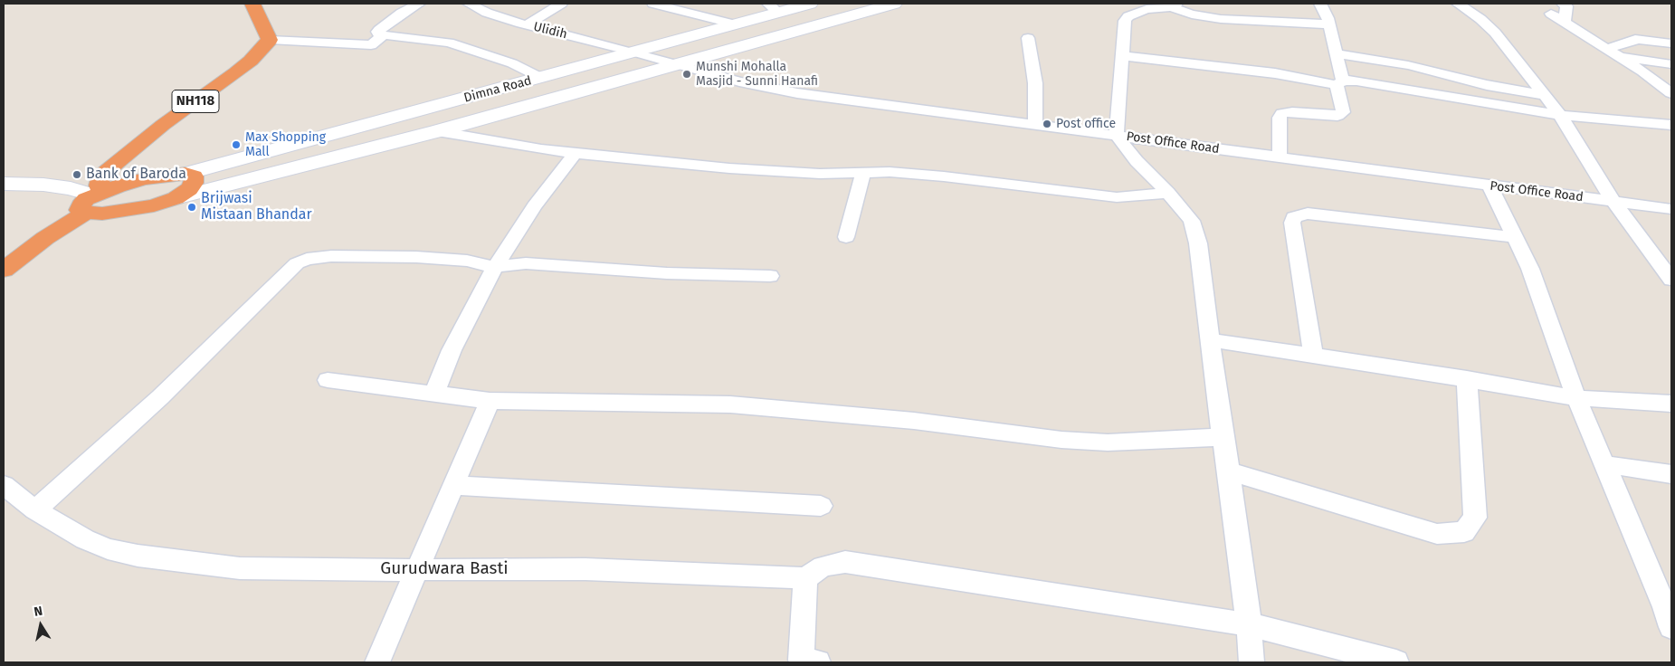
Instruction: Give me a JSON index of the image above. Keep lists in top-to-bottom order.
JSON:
{
  "streets": {
    "highway": ["NH118"],
    "street": [
      "Ulidih",
      "Dimna Road",
      "Post Office Road",
      "Gurudwara Basti"
    ]
  },
  "crossings": [
    ["Ulidih", "Dimna Road"],
    ["Ulidih", "Post Office Road"]
  ],
  "places": [
    "Munshi Mohalla Masjid - Sunni Hanafi",
    "Post office",
    "Max Shopping Mall",
    "Bank of Baroda",
    "Brijwasi Mistaan Bhandar"
  ],
  "north": "top"
}
